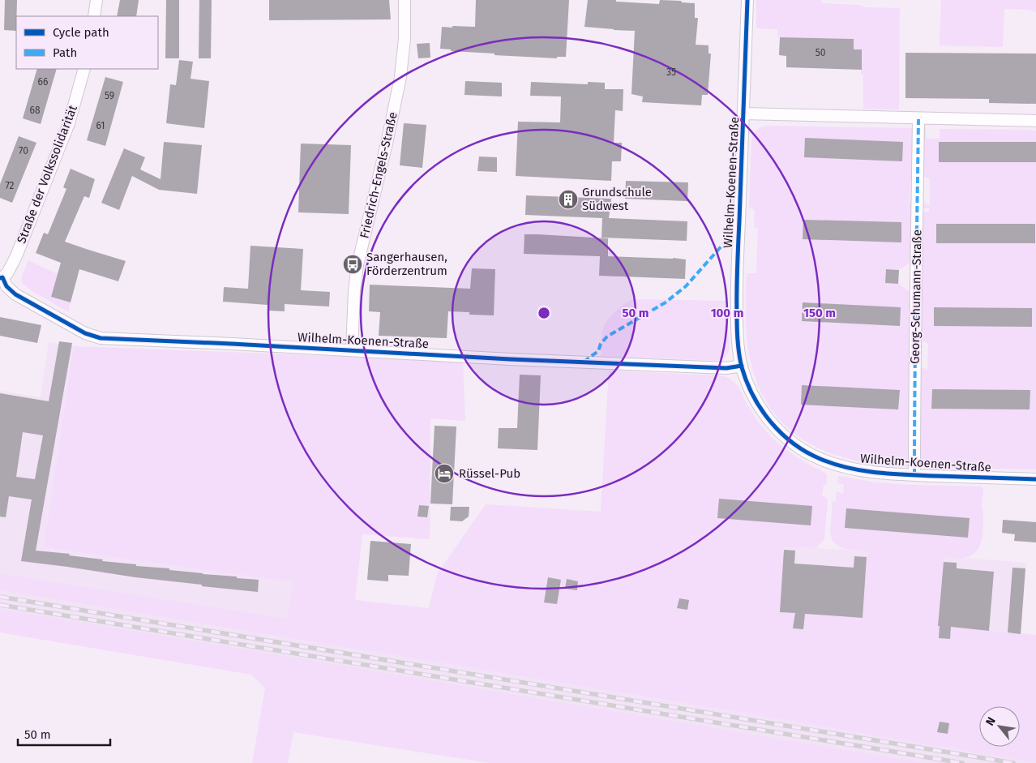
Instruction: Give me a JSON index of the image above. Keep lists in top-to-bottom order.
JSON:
{
  "streets": {
    "street": [
      "Straße der Volkssolidarität",
      "Friedrich-Engels-Straße",
      "Wilhelm-Koenen-Straße",
      "Georg-Schumann-Straße"
    ]
  },
  "crossings": [
    ["Straße der Volkssolidarität", "Wilhelm-Koenen-Straße"],
    ["Friedrich-Engels-Straße", "Wilhelm-Koenen-Straße"],
    ["Wilhelm-Koenen-Straße", "Georg-Schumann-Straße"]
  ],
  "places": {
    "building": ["Grundschule Südwest"],
    "bus stop": ["Sangerhausen, Förderzentrum"],
    "hotel": ["Rüssel-Pub"]
  },
  "house_numbers": [
    "50",
    "35",
    "66",
    "59",
    "68",
    "61",
    "70",
    "72"
  ],
  "legend": ["Cycle path", "Path"],
  "scale_bar": "50 m",
  "north": "top left",
  "rings": ["50 m", "100 m", "150 m"]
}
